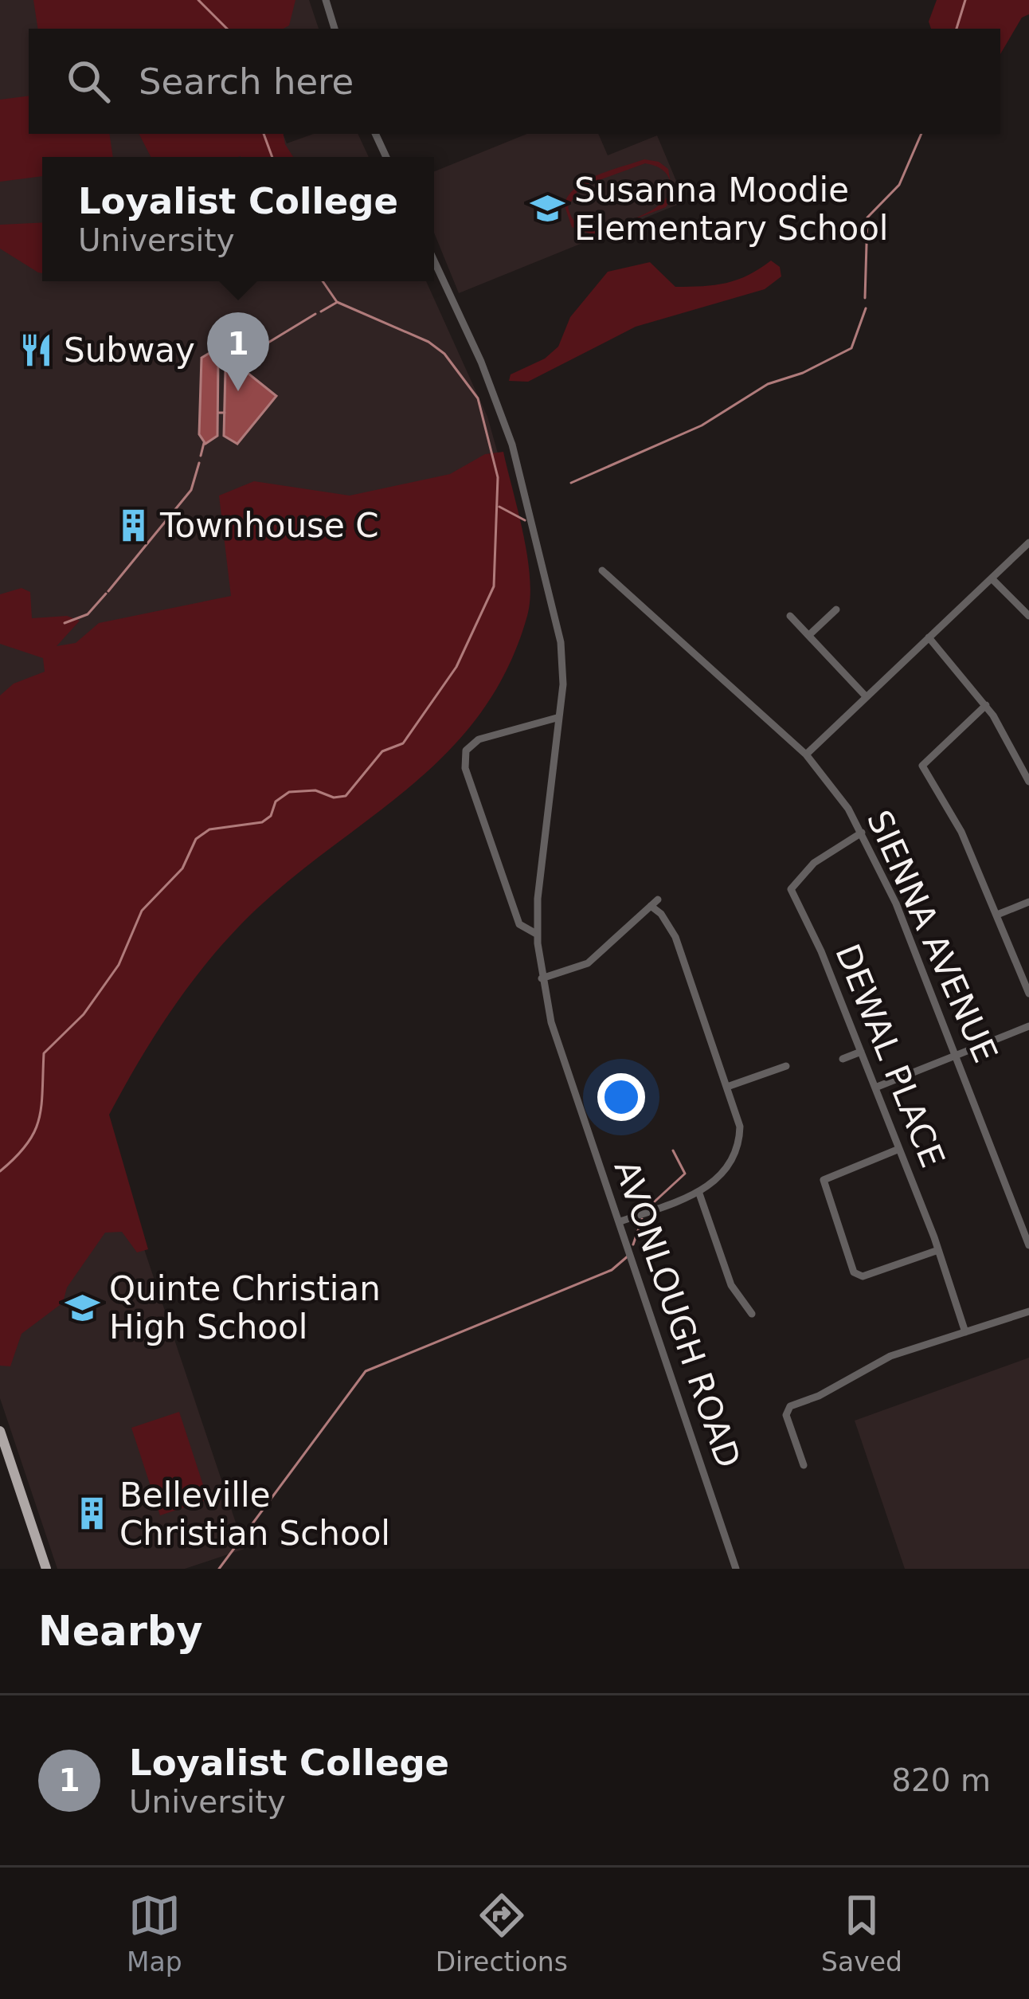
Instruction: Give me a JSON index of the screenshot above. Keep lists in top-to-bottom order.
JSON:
{
  "streets": {
    "street": ["SIENNA AVENUE", "DEWAL PLACE", "AVONLOUGH ROAD"]
  },
  "crossings": [
    ["SIENNA AVENUE", "DEWAL PLACE"]
  ],
  "places": {
    "school or university": ["Susanna Moodie Elementary School", "Quinte Christian High School"],
    "restaurant": ["Subway"],
    "building": ["Townhouse C", "Belleville Christian School"]
  },
  "page": {
    "search": "Search here",
    "popup": ["Loyalist College", "University"],
    "pins": "1",
    "heading": "Nearby",
    "list": [
      {
        "mark": "1",
        "name": "Loyalist College",
        "note": "University",
        "value": "820 m"
      }
    ],
    "nav": ["Map", "Directions", "Saved"]
  }
}
